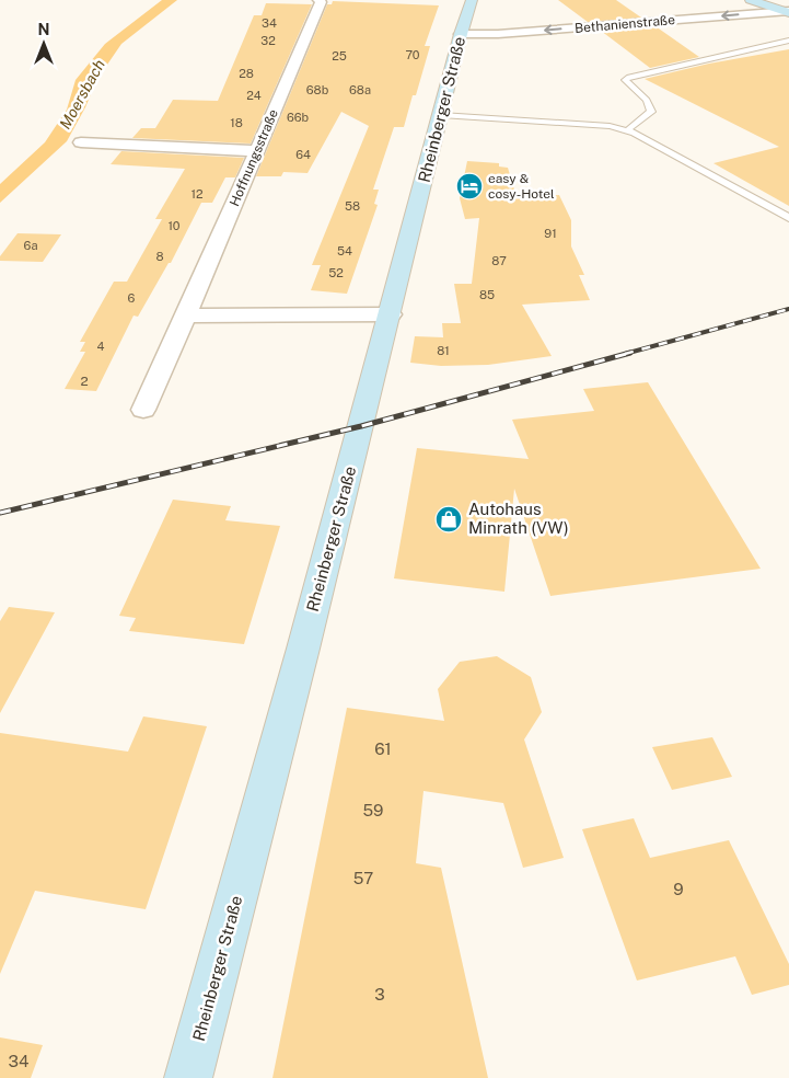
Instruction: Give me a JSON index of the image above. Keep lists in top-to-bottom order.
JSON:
{
  "streets": {
    "main road": ["Rheinberger Straße"],
    "street": ["Bethanienstraße", "Hoffnungsstraße"]
  },
  "crossings": [
    ["Bethanienstraße", "Rheinberger Straße"]
  ],
  "one_way": ["Bethanienstraße"],
  "water": ["Moersbach"],
  "places": {
    "hotel": ["easy & cosy-Hotel"],
    "shop": ["Autohaus Minrath (VW)"]
  },
  "house_numbers": [
    "34",
    "32",
    "70",
    "25",
    "28",
    "68b",
    "68a",
    "24",
    "66b",
    "18",
    "64",
    "12",
    "58",
    "10",
    "91",
    "6a",
    "54",
    "8",
    "87",
    "52",
    "85",
    "6",
    "4",
    "81",
    "2",
    "61",
    "59",
    "57",
    "9",
    "3",
    "34"
  ],
  "north": "top"
}
